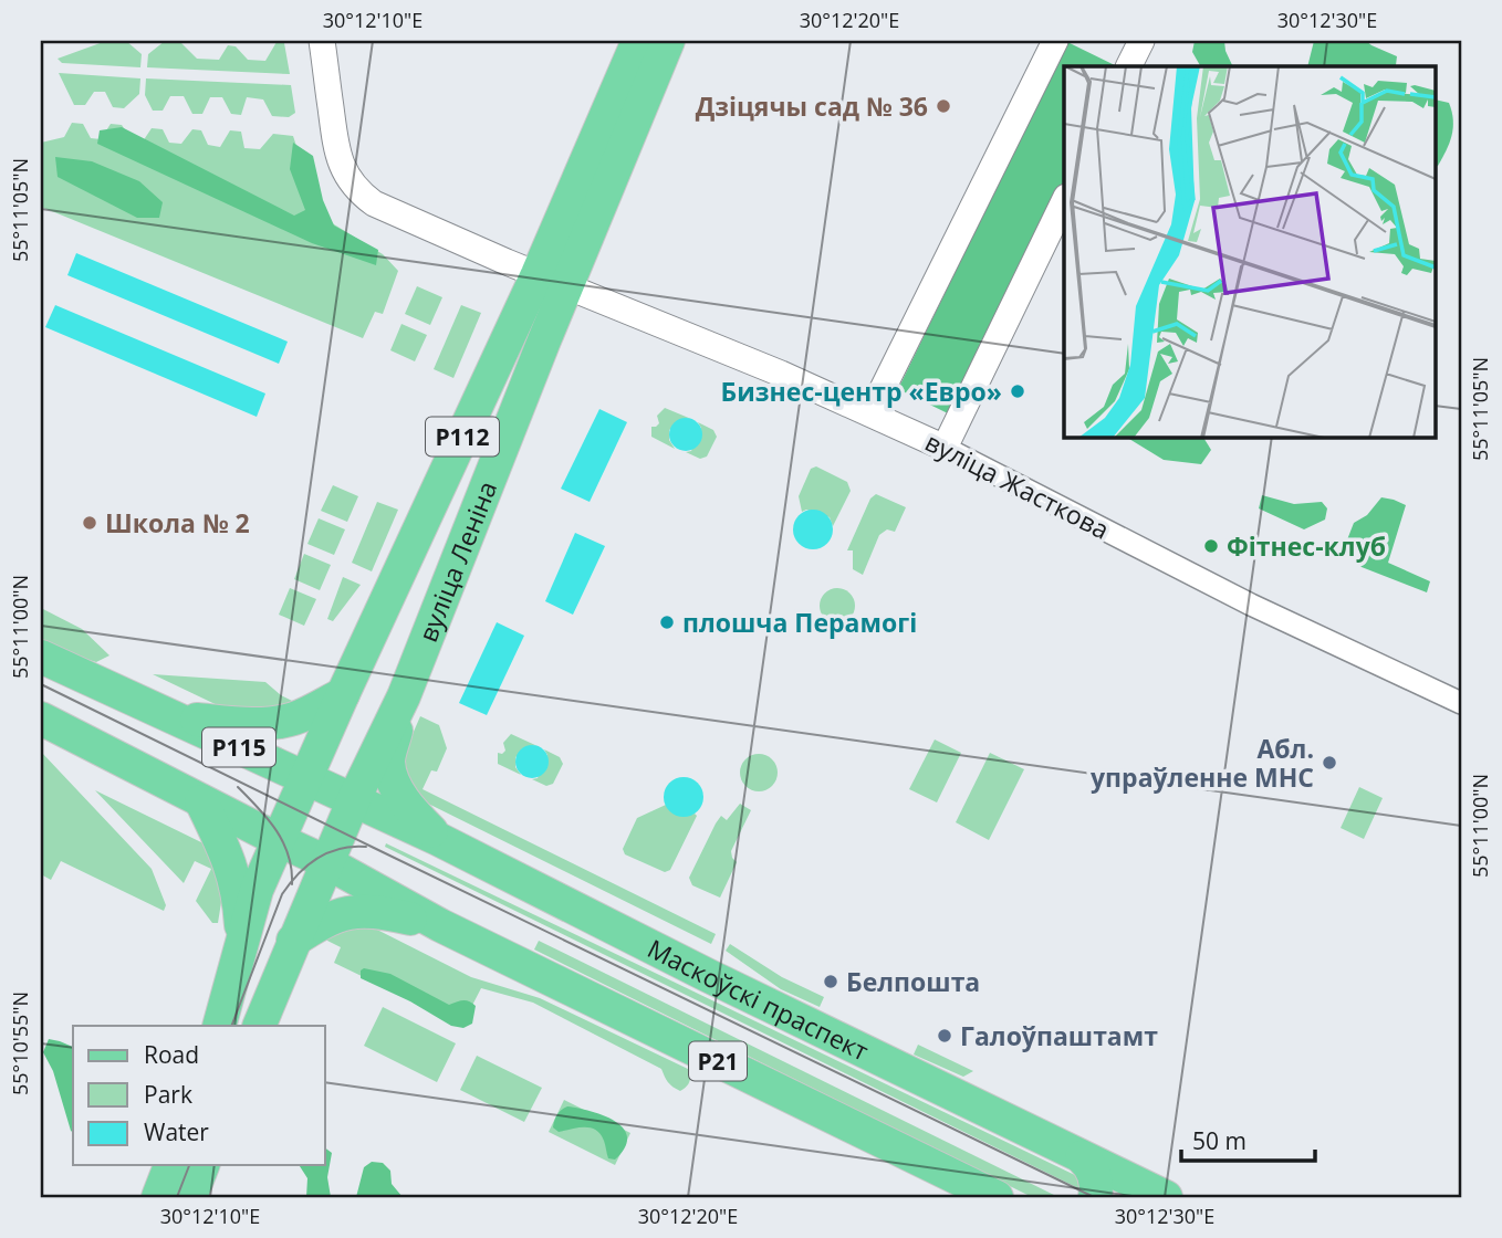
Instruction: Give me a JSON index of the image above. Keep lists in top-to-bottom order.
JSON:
{
  "streets": {
    "main road": [
      "Р112",
      "вуліца Леніна",
      "Р115",
      "Маскоўскі праспект",
      "Р21"
    ],
    "street": ["вуліца Жасткова"]
  },
  "crossings": [
    ["Р112", "вуліца Леніна"],
    ["Р112", "Р115"],
    ["Р112", "Маскоўскі праспект"],
    ["Р112", "Р21"],
    ["вуліца Жасткова", "вуліца Леніна"],
    ["вуліца Леніна", "Р115"],
    ["вуліца Леніна", "Маскоўскі праспект"],
    ["вуліца Леніна", "Р21"],
    ["Р115", "Маскоўскі праспект"],
    ["Р115", "Р21"]
  ],
  "places": [
    "Дзіцячы сад № 36",
    "Бизнес-центр «Евро»",
    "Школа № 2",
    "Фітнес-клуб",
    "плошча Перамогі",
    "Абл. упраўленне МНС",
    "Белпошта",
    "Галоўпаштамт"
  ],
  "legend": ["Road", "Park", "Water"],
  "scale_bar": "50 m",
  "coordinates": [
    "30°12'10\"E",
    "30°12'20\"E",
    "30°12'30\"E",
    "55°11'05\"N",
    "55°11'00\"N",
    "55°10'55\"N"
  ]
}
